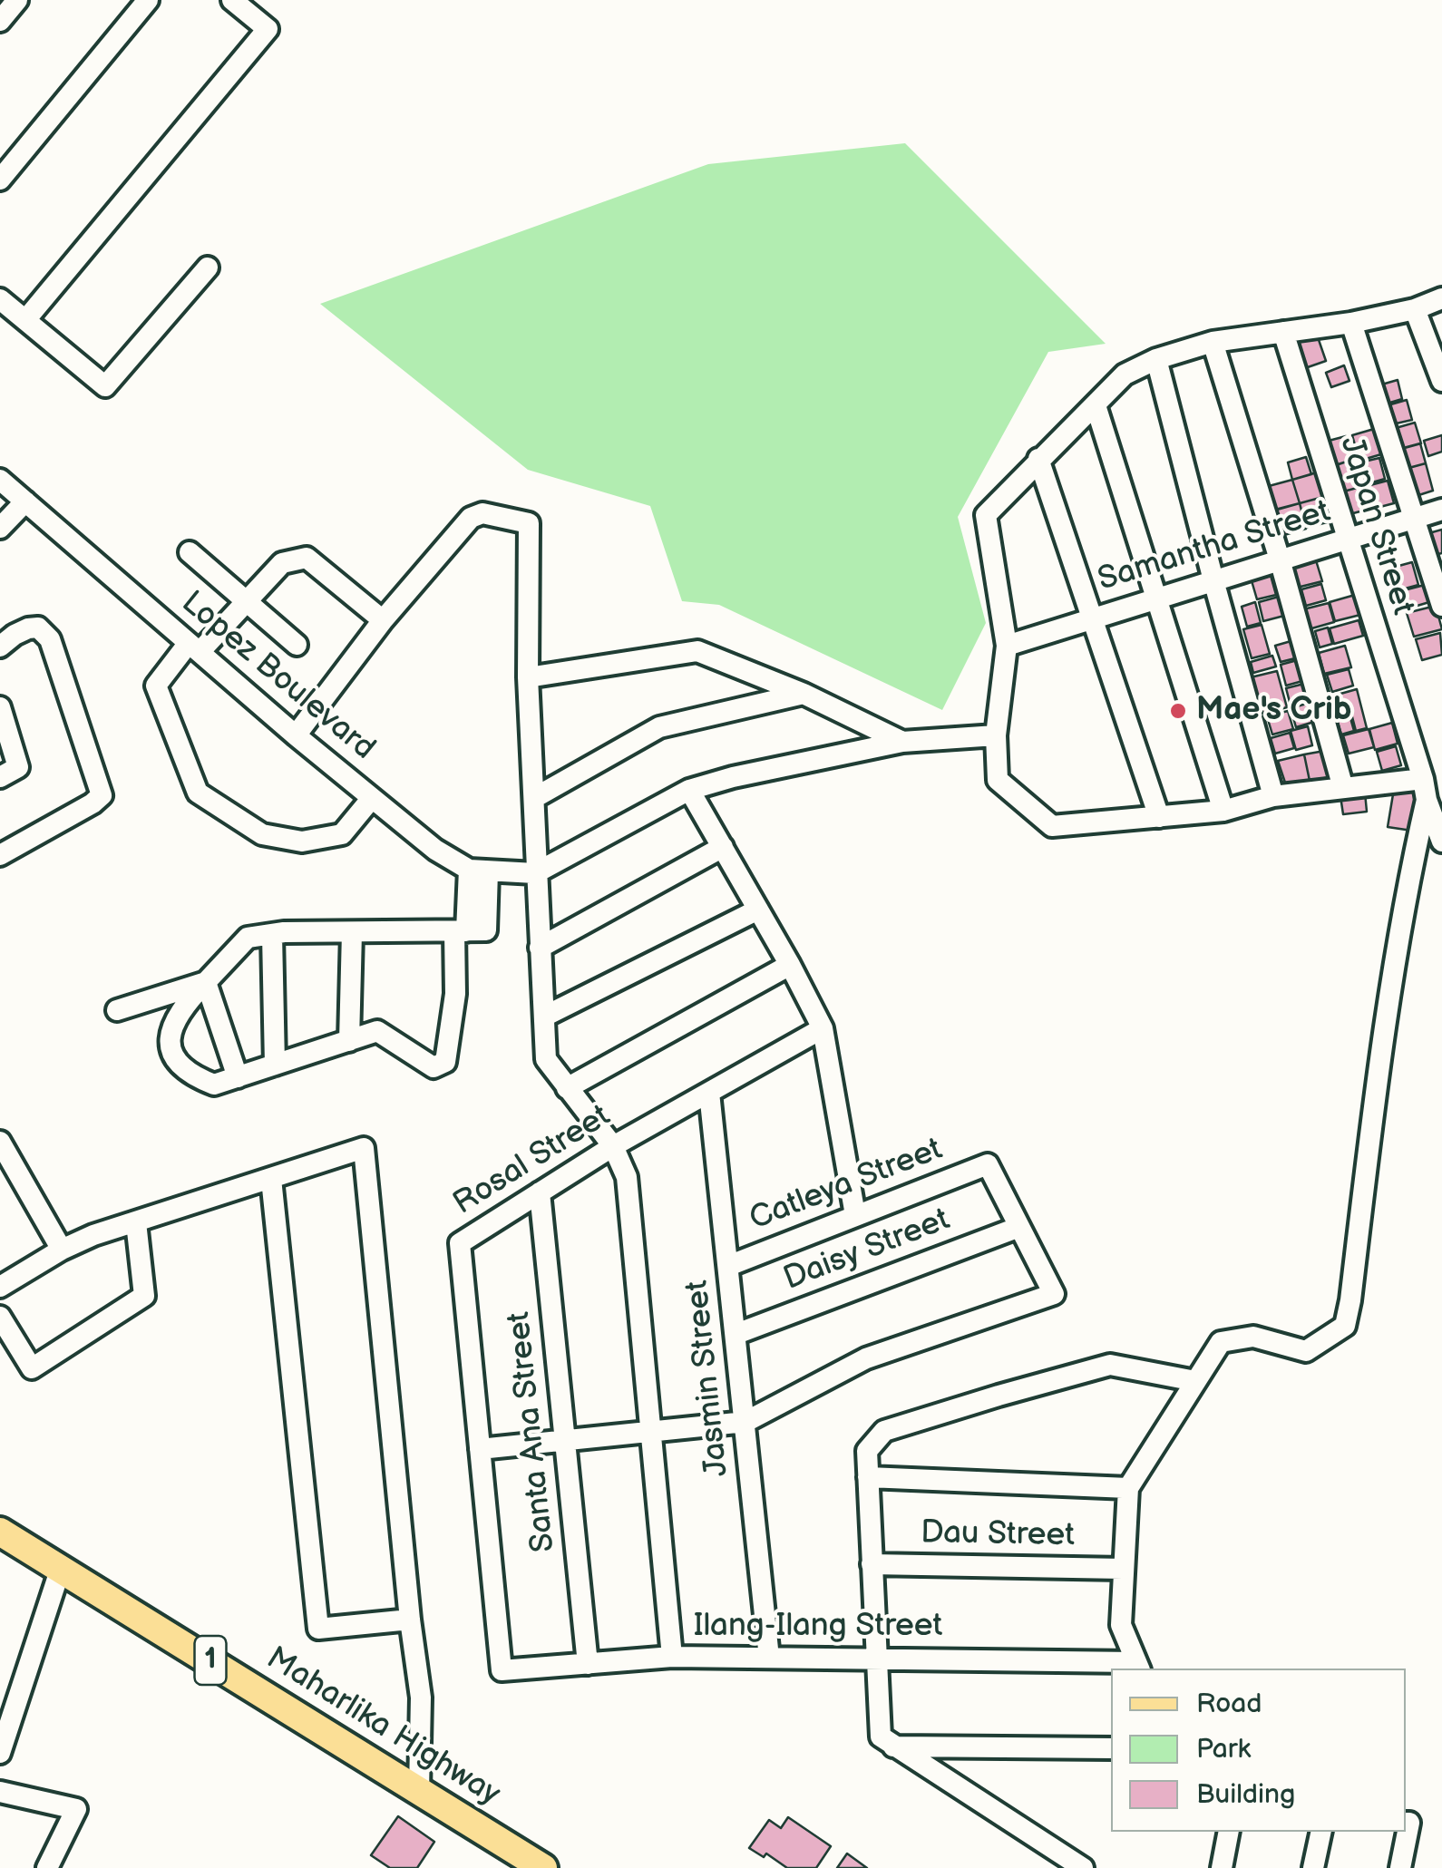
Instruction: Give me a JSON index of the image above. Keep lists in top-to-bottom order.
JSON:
{
  "streets": {
    "main road": ["1", "Maharlika Highway"],
    "street": [
      "Japan Street",
      "Samantha Street",
      "Lopez Boulevard",
      "Rosal Street",
      "Catleya Street",
      "Daisy Street",
      "Jasmin Street",
      "Santa Ana Street",
      "Dau Street",
      "Ilang-Ilang Street"
    ]
  },
  "crossings": [
    ["Japan Street", "Samantha Street"],
    ["Rosal Street", "Jasmin Street"],
    ["Rosal Street", "Santa Ana Street"],
    ["Rosal Street", "Ilang-Ilang Street"],
    ["Catleya Street", "Daisy Street"],
    ["Catleya Street", "Jasmin Street"],
    ["Daisy Street", "Jasmin Street"],
    ["Jasmin Street", "Ilang-Ilang Street"],
    ["Santa Ana Street", "Ilang-Ilang Street"]
  ],
  "places": ["Mae's Crib"],
  "legend": ["Road", "Park", "Building"]
}
